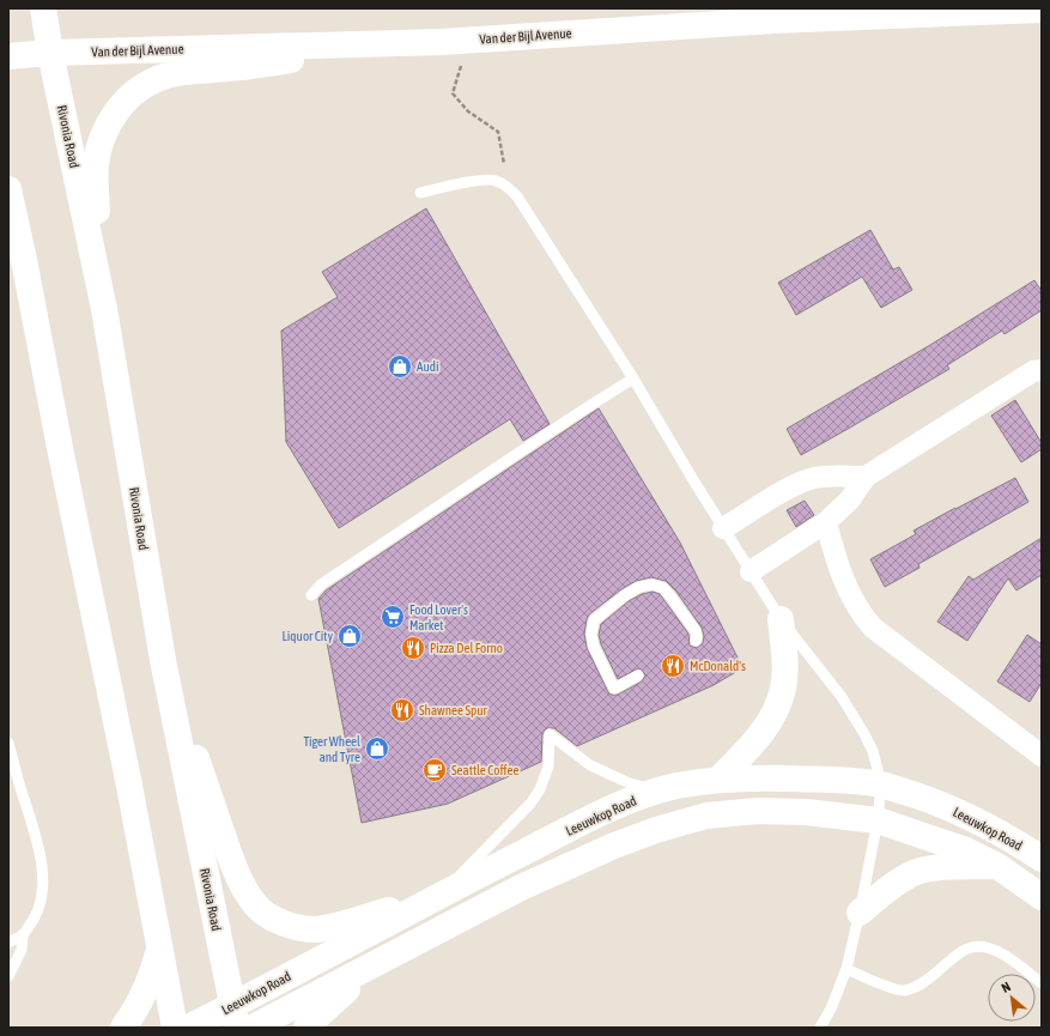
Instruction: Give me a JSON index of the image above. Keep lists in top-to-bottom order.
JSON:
{
  "streets": {
    "main road": ["Van der Bijl Avenue", "Rivonia Road", "Leeuwkop Road"]
  },
  "crossings": [
    ["Van der Bijl Avenue", "Rivonia Road"],
    ["Rivonia Road", "Leeuwkop Road"]
  ],
  "places": {
    "shop": ["Audi", "Liquor City", "Tiger Wheel and Tyre"],
    "supermarket": ["Food Lover's Market"],
    "restaurant": ["Pizza Del Forno", "McDonald's", "Shawnee Spur"],
    "cafe": ["Seattle Coffee"]
  },
  "north": "top left"
}
